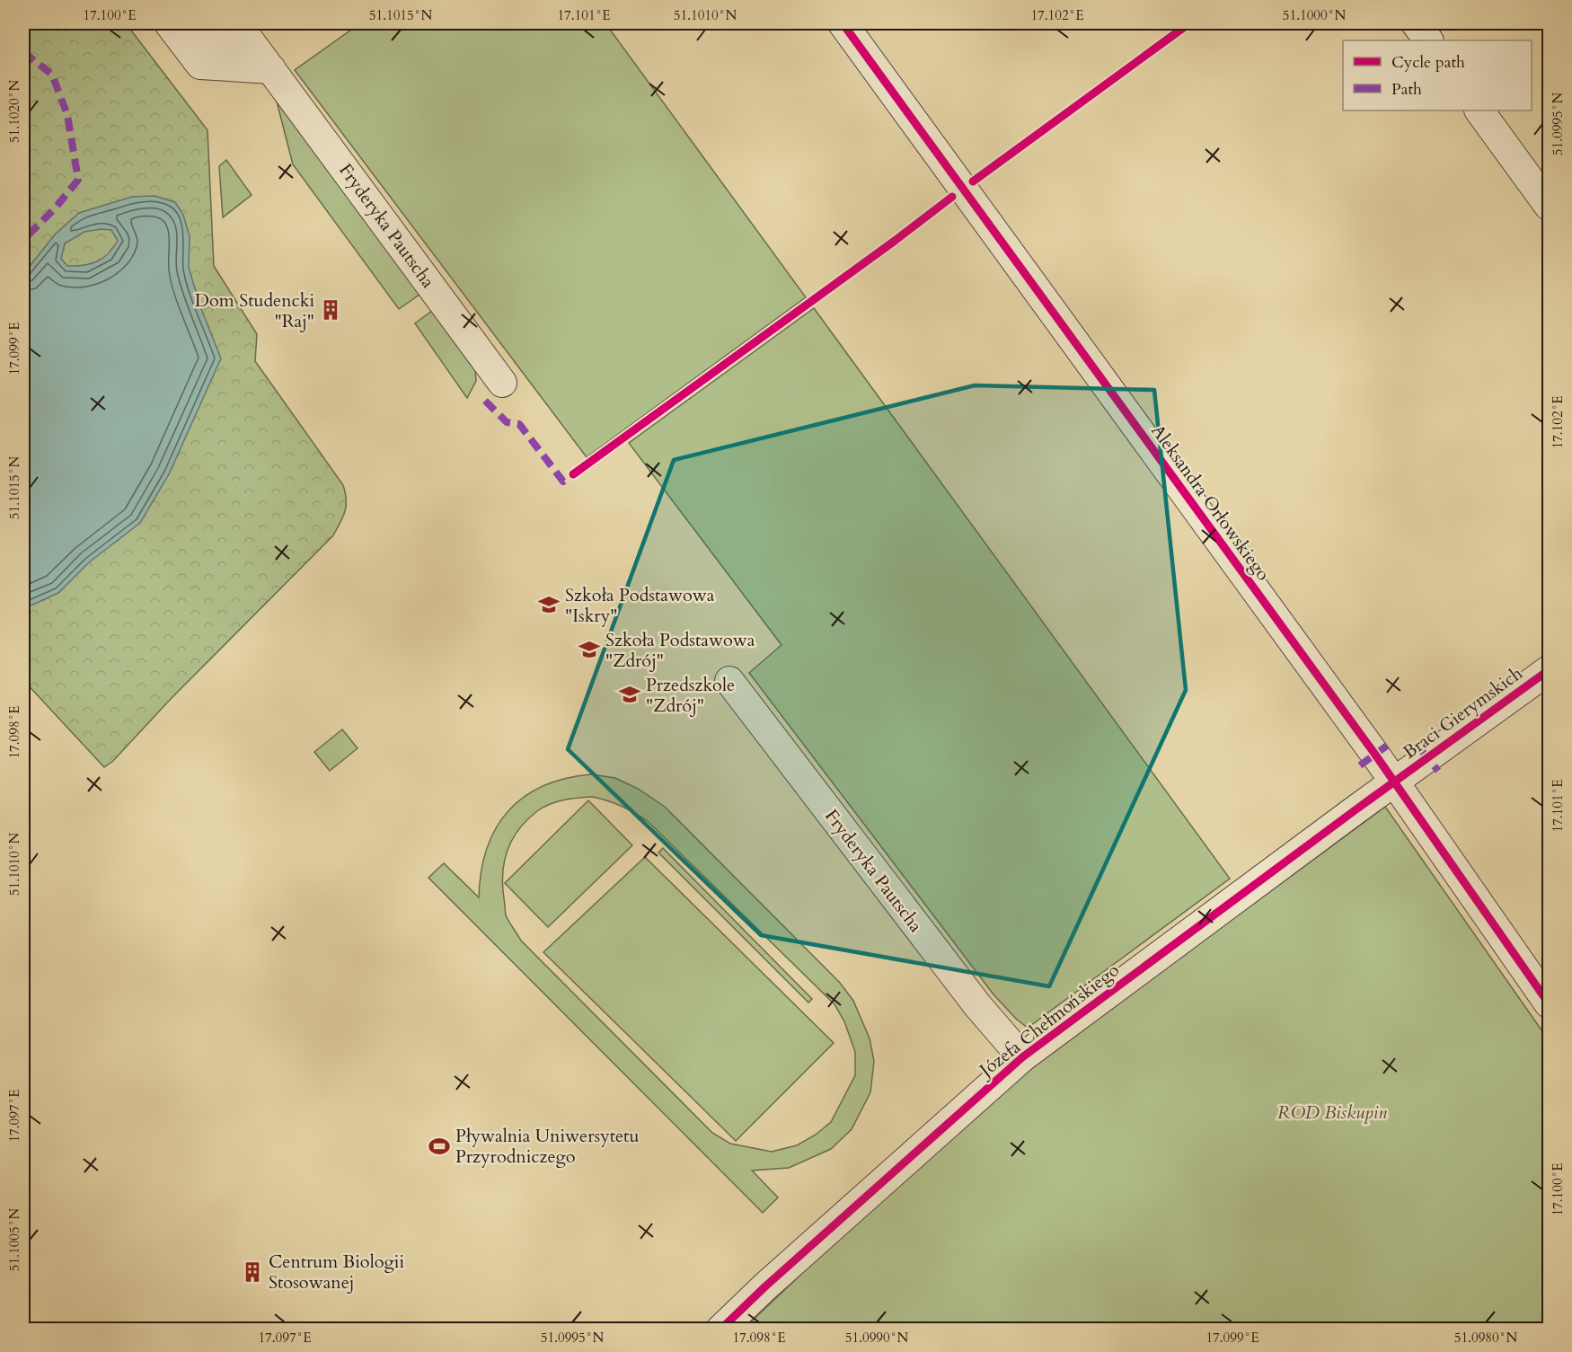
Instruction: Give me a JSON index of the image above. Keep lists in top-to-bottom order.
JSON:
{
  "streets": {
    "street": [
      "Fryderyka Pautscha",
      "Aleksandra Orłowskiego",
      "Braci Gierymskich",
      "Józefa Chełmońskiego"
    ]
  },
  "crossings": [
    ["Fryderyka Pautscha", "Józefa Chełmońskiego"],
    ["Aleksandra Orłowskiego", "Braci Gierymskich"],
    ["Aleksandra Orłowskiego", "Józefa Chełmońskiego"],
    ["Braci Gierymskich", "Józefa Chełmońskiego"]
  ],
  "parks": ["ROD Biskupin"],
  "places": {
    "building": ["Dom Studencki \"Raj\"", "Centrum Biologii Stosowanej"],
    "school or university": ["Szkoła Podstawowa \"Iskry\"", "Szkoła Podstawowa \"Zdrój\"", "Przedszkole \"Zdrój\""],
    "sports": ["Pływalnia Uniwersytetu Przyrodniczego"]
  },
  "legend": ["Cycle path", "Path"],
  "coordinates": [
    "17.100°E",
    "51.1015°N",
    "17.101°E",
    "51.1010°N",
    "17.102°E",
    "51.1000°N",
    "51.1020°N",
    "51.0995°N",
    "17.099°E",
    "17.098°E",
    "17.097°E",
    "51.1005°N",
    "51.0990°N",
    "51.0980°N"
  ]
}
